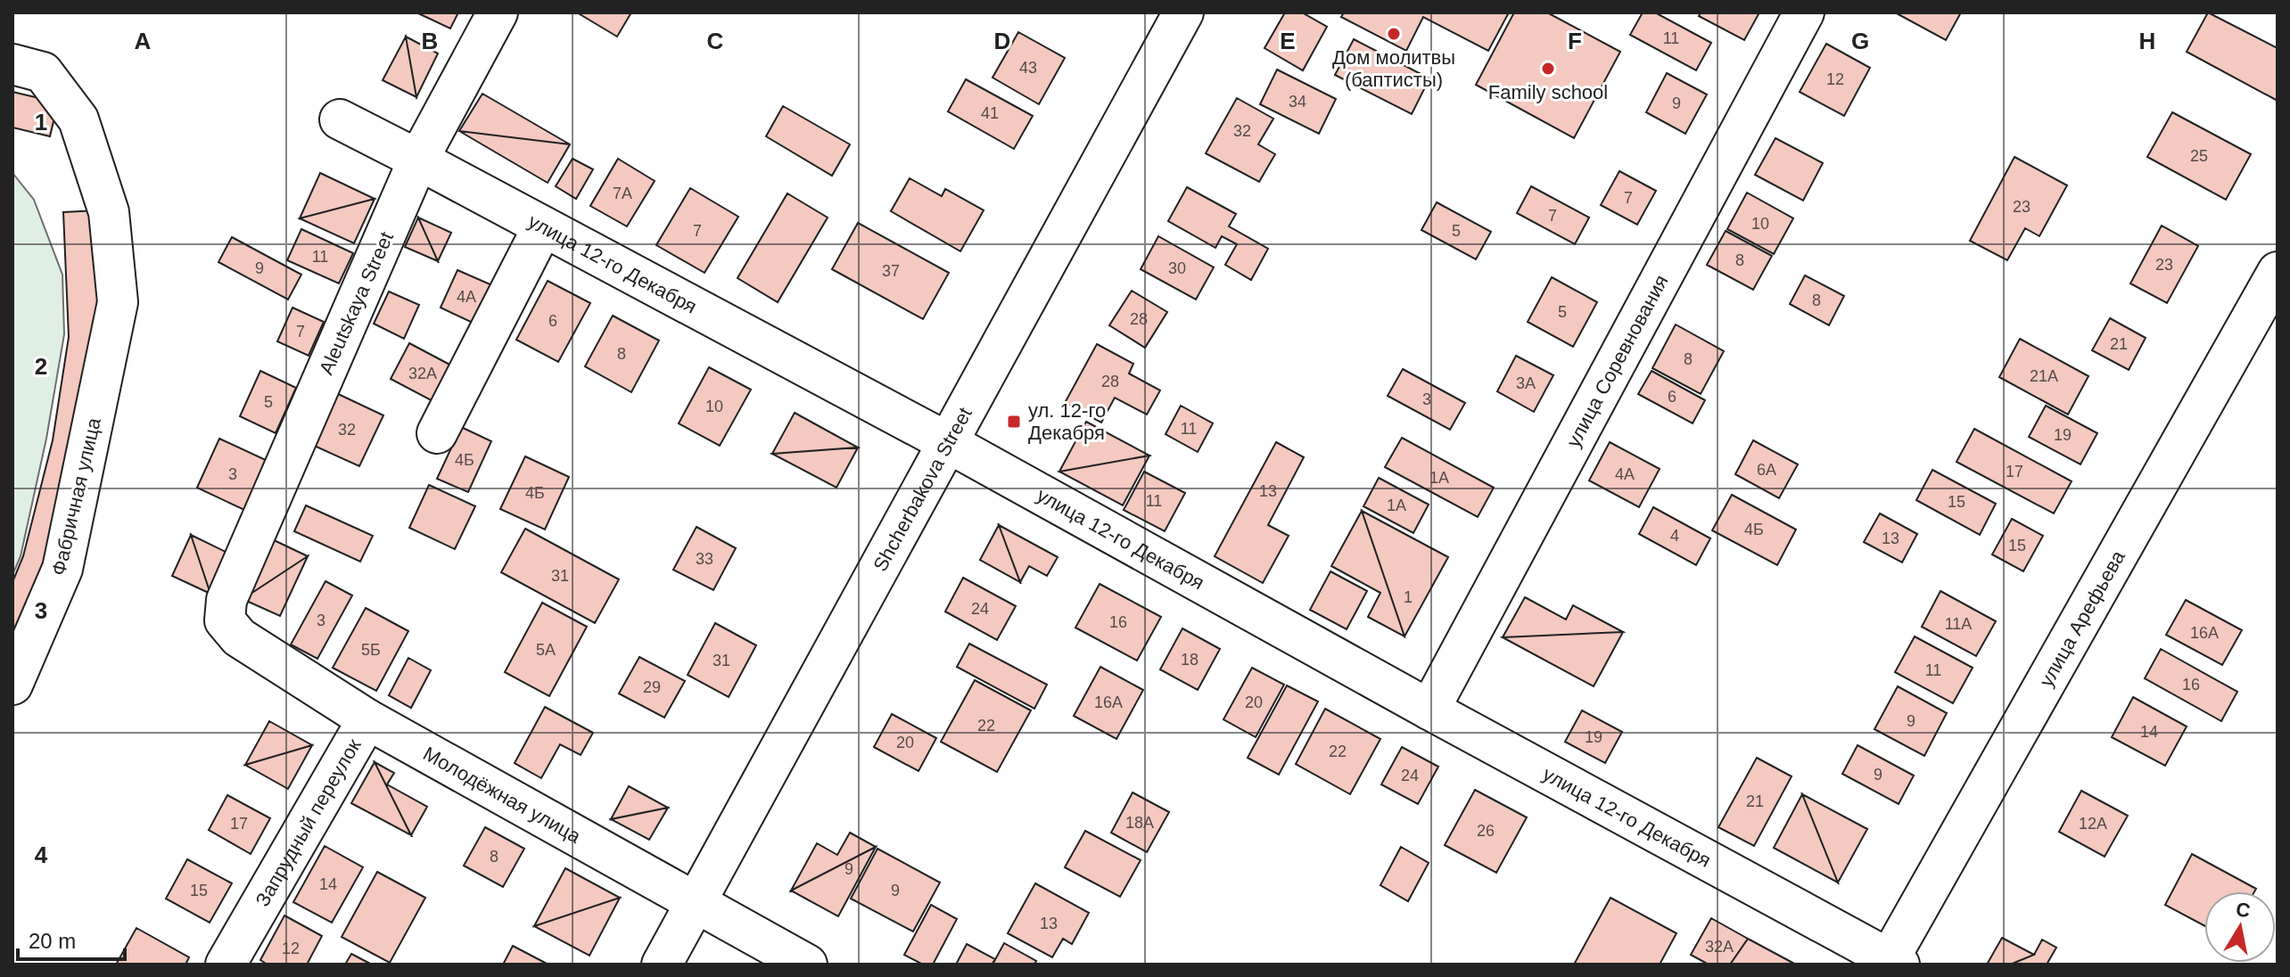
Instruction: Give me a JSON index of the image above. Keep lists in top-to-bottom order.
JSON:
{
  "streets": {
    "street": [
      "улица 12-го Декабря",
      "Aleutskaya Street",
      "улица Соревнования",
      "Shcherbakova Street",
      "Фабричная улица",
      "улица Арефьева",
      "Молодёжная улица",
      "Запрудный переулок"
    ]
  },
  "crossings": [
    ["улица 12-го Декабря", "Aleutskaya Street"],
    ["улица 12-го Декабря", "улица Соревнования"],
    ["улица 12-го Декабря", "Shcherbakova Street"],
    ["улица 12-го Декабря", "улица Арефьева"],
    ["Aleutskaya Street", "Молодёжная улица"],
    ["Shcherbakova Street", "Молодёжная улица"],
    ["Молодёжная улица", "Запрудный переулок"]
  ],
  "places": {
    "other": ["Дом молитвы (баптисты)", "Family school"],
    "transit": ["ул. 12-го Декабря"]
  },
  "house_numbers": [
    "11",
    "43",
    "12",
    "34",
    "9",
    "41",
    "32",
    "25",
    "7А",
    "7",
    "23",
    "7",
    "10",
    "7",
    "5",
    "11",
    "8",
    "23",
    "9",
    "30",
    "37",
    "4А",
    "8",
    "5",
    "28",
    "6",
    "7",
    "21",
    "8",
    "8",
    "32А",
    "21А",
    "28",
    "3А",
    "6",
    "3",
    "5",
    "10",
    "11",
    "32",
    "19",
    "4Б",
    "6А",
    "17",
    "3",
    "4А",
    "1А",
    "13",
    "4Б",
    "11",
    "15",
    "1А",
    "4Б",
    "4",
    "13",
    "15",
    "33",
    "31",
    "1",
    "24",
    "3",
    "16",
    "11А",
    "16А",
    "5Б",
    "5А",
    "18",
    "31",
    "11",
    "16",
    "29",
    "16А",
    "20",
    "9",
    "22",
    "14",
    "19",
    "20",
    "22",
    "9",
    "24",
    "21",
    "18А",
    "17",
    "12А",
    "26",
    "8",
    "9",
    "14",
    "15",
    "9",
    "13",
    "32А",
    "12"
  ],
  "scale_bar": "20 m",
  "north": "top",
  "grid": {
    "columns": [
      "A",
      "B",
      "C",
      "D",
      "E",
      "F",
      "G",
      "H"
    ],
    "rows": [
      "1",
      "2",
      "3",
      "4"
    ]
  }
}
